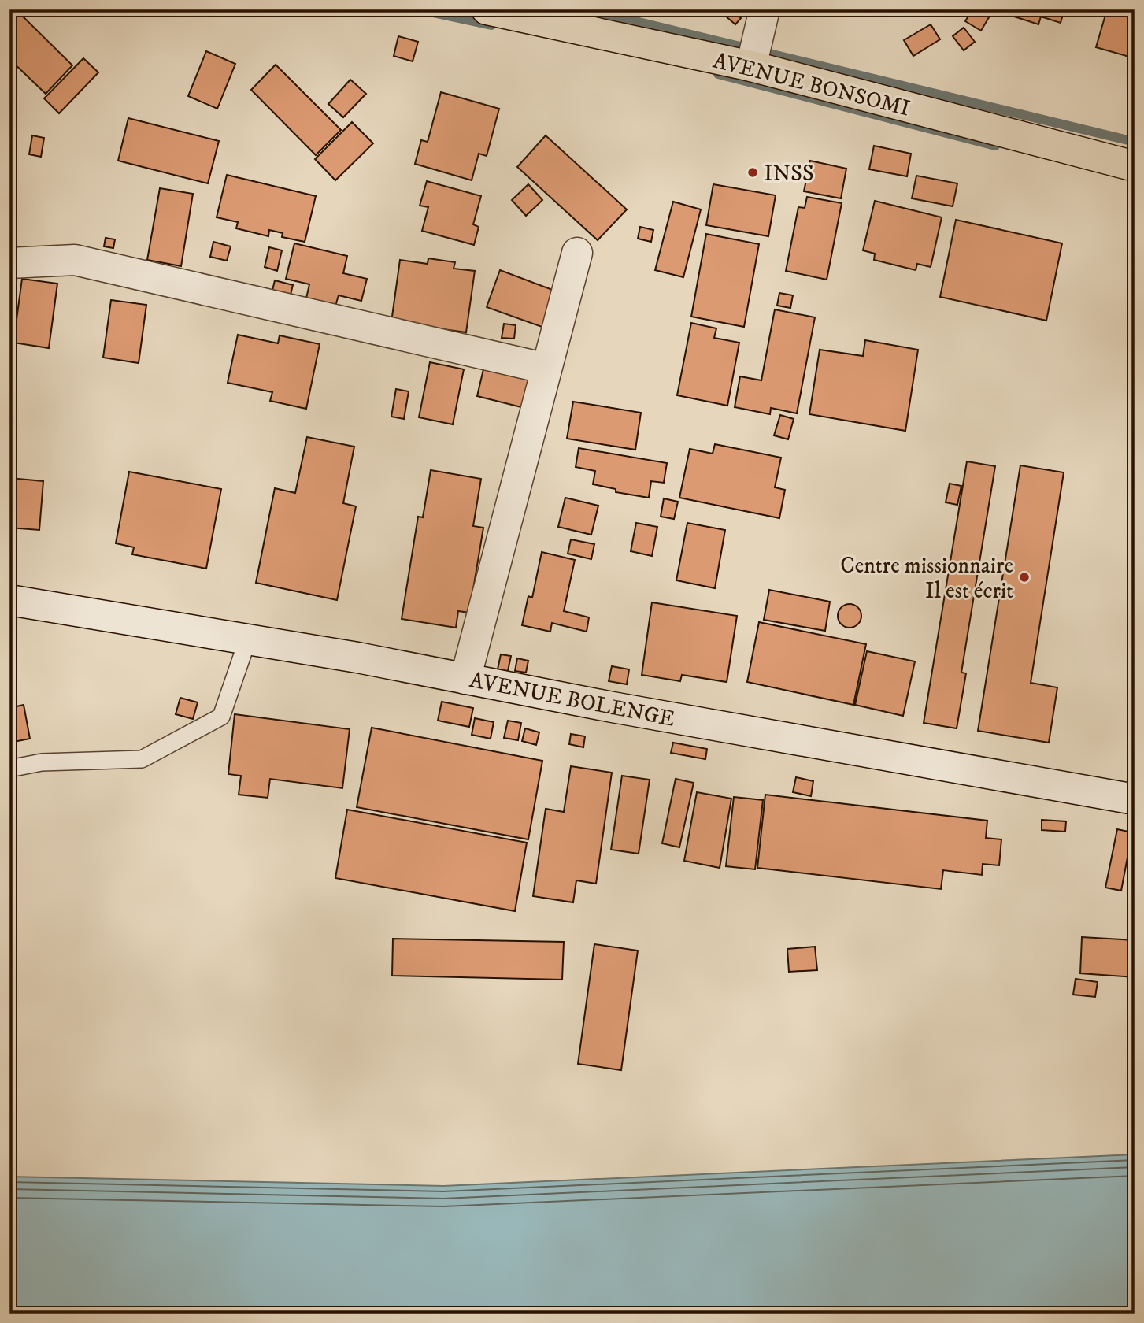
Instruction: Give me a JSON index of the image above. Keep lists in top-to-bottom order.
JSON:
{
  "streets": {
    "main road": ["AVENUE BONSOMI"],
    "street": ["AVENUE BOLENGE"]
  },
  "places": ["INSS", "Centre missionnaire Il est écrit"]
}
